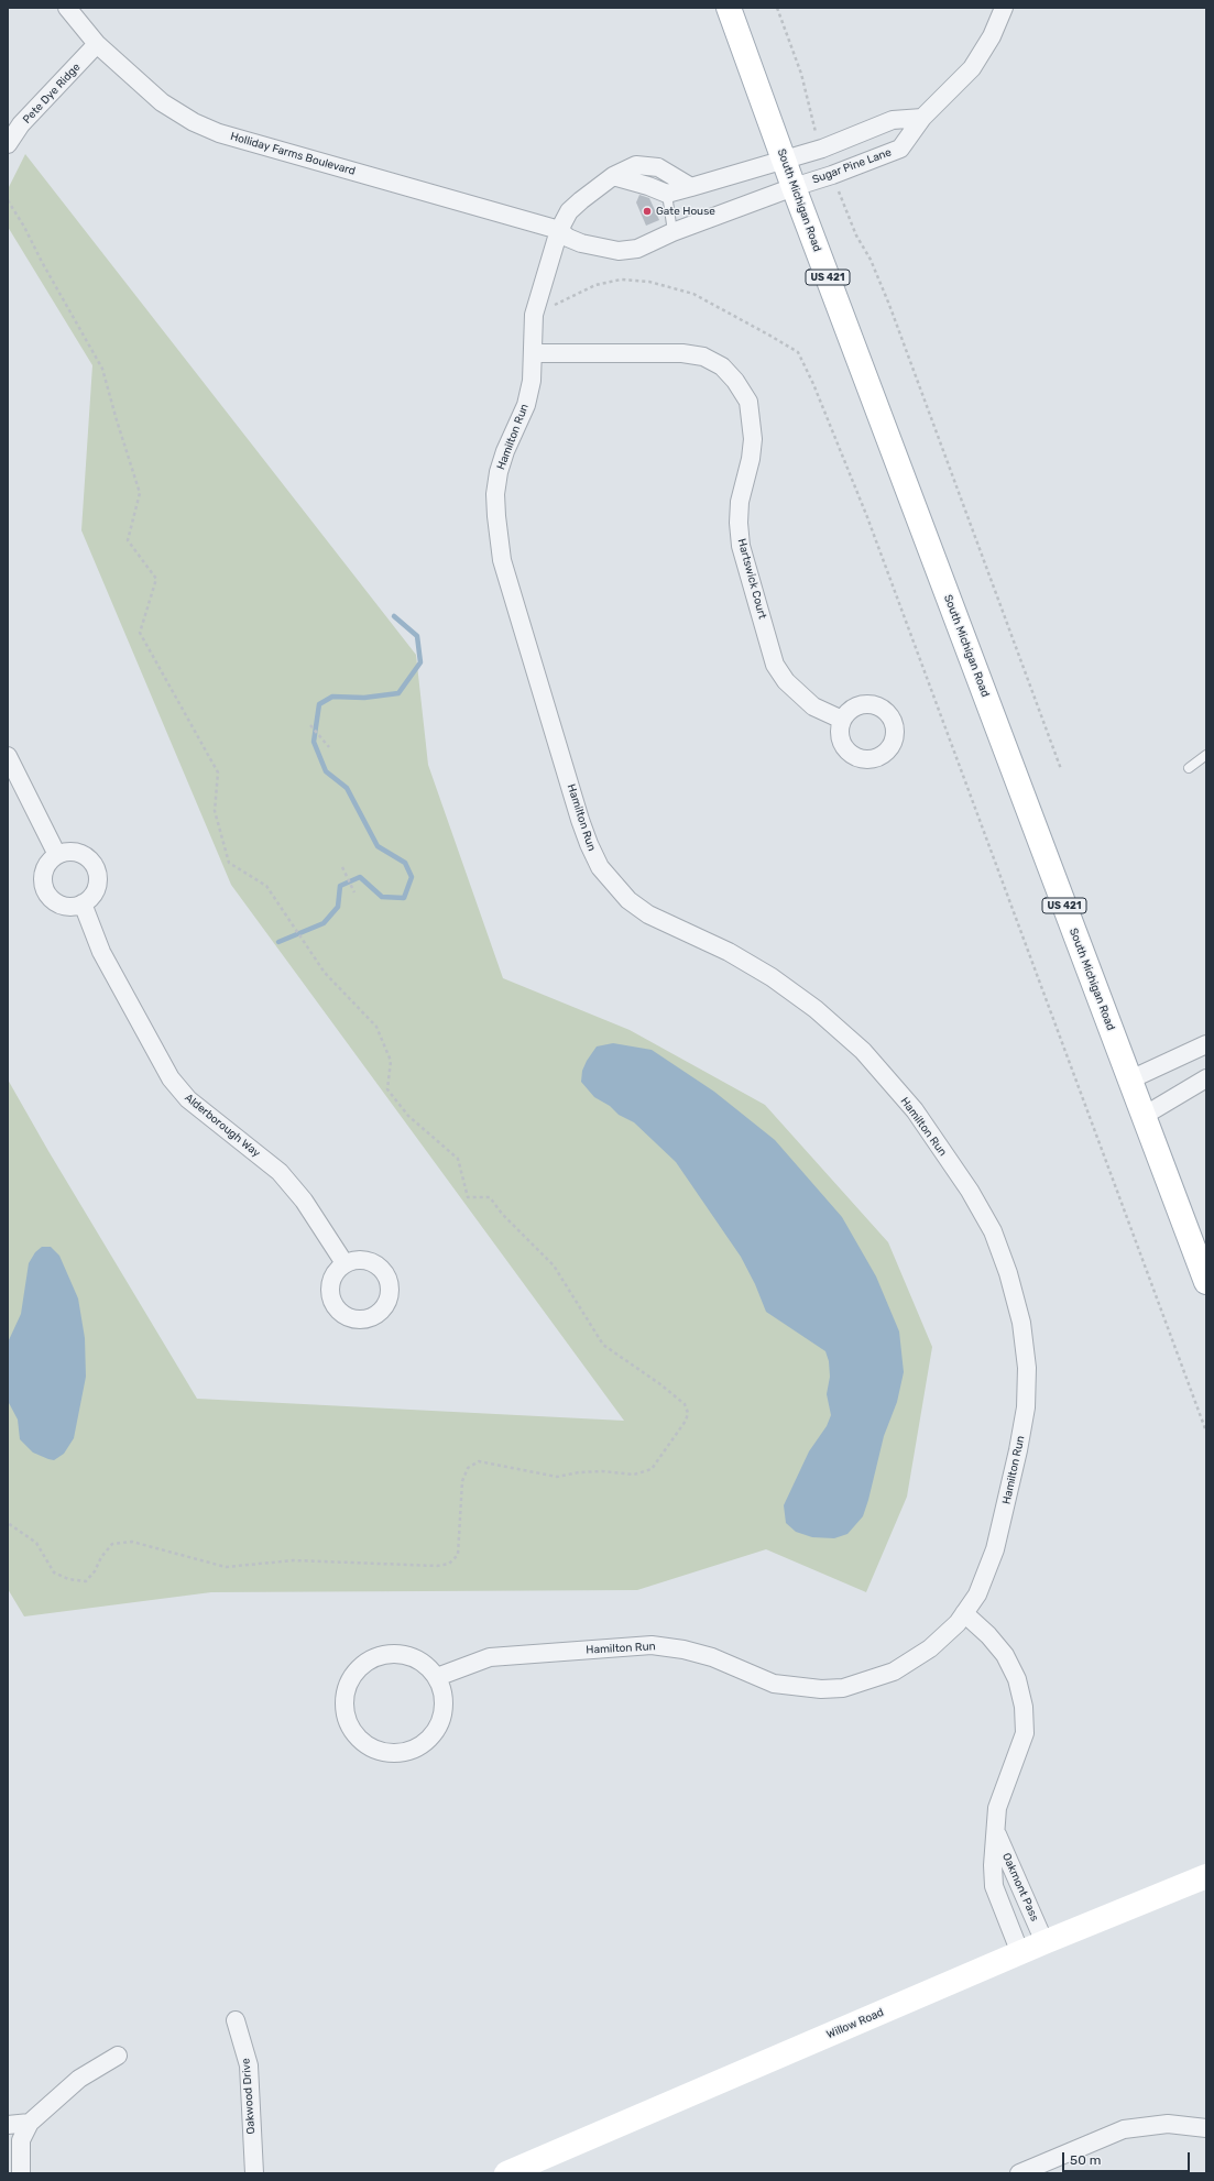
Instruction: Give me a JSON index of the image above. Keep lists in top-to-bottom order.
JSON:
{
  "streets": {
    "main road": ["South Michigan Road", "US 421", "Willow Road"],
    "street": [
      "Pete Dye Ridge",
      "Holliday Farms Boulevard",
      "Sugar Pine Lane",
      "Hamilton Run",
      "Hartswick Court",
      "Alderborough Way",
      "Oakmont Pass",
      "Oakwood Drive"
    ]
  },
  "crossings": [
    ["Pete Dye Ridge", "Holliday Farms Boulevard"],
    ["Holliday Farms Boulevard", "Sugar Pine Lane"],
    ["Holliday Farms Boulevard", "South Michigan Road"],
    ["Holliday Farms Boulevard", "Hamilton Run"],
    ["Sugar Pine Lane", "South Michigan Road"],
    ["Hamilton Run", "Hartswick Court"],
    ["Hamilton Run", "Oakmont Pass"],
    ["Oakmont Pass", "Willow Road"]
  ],
  "places": ["Gate House"],
  "scale_bar": "50 m"
}
